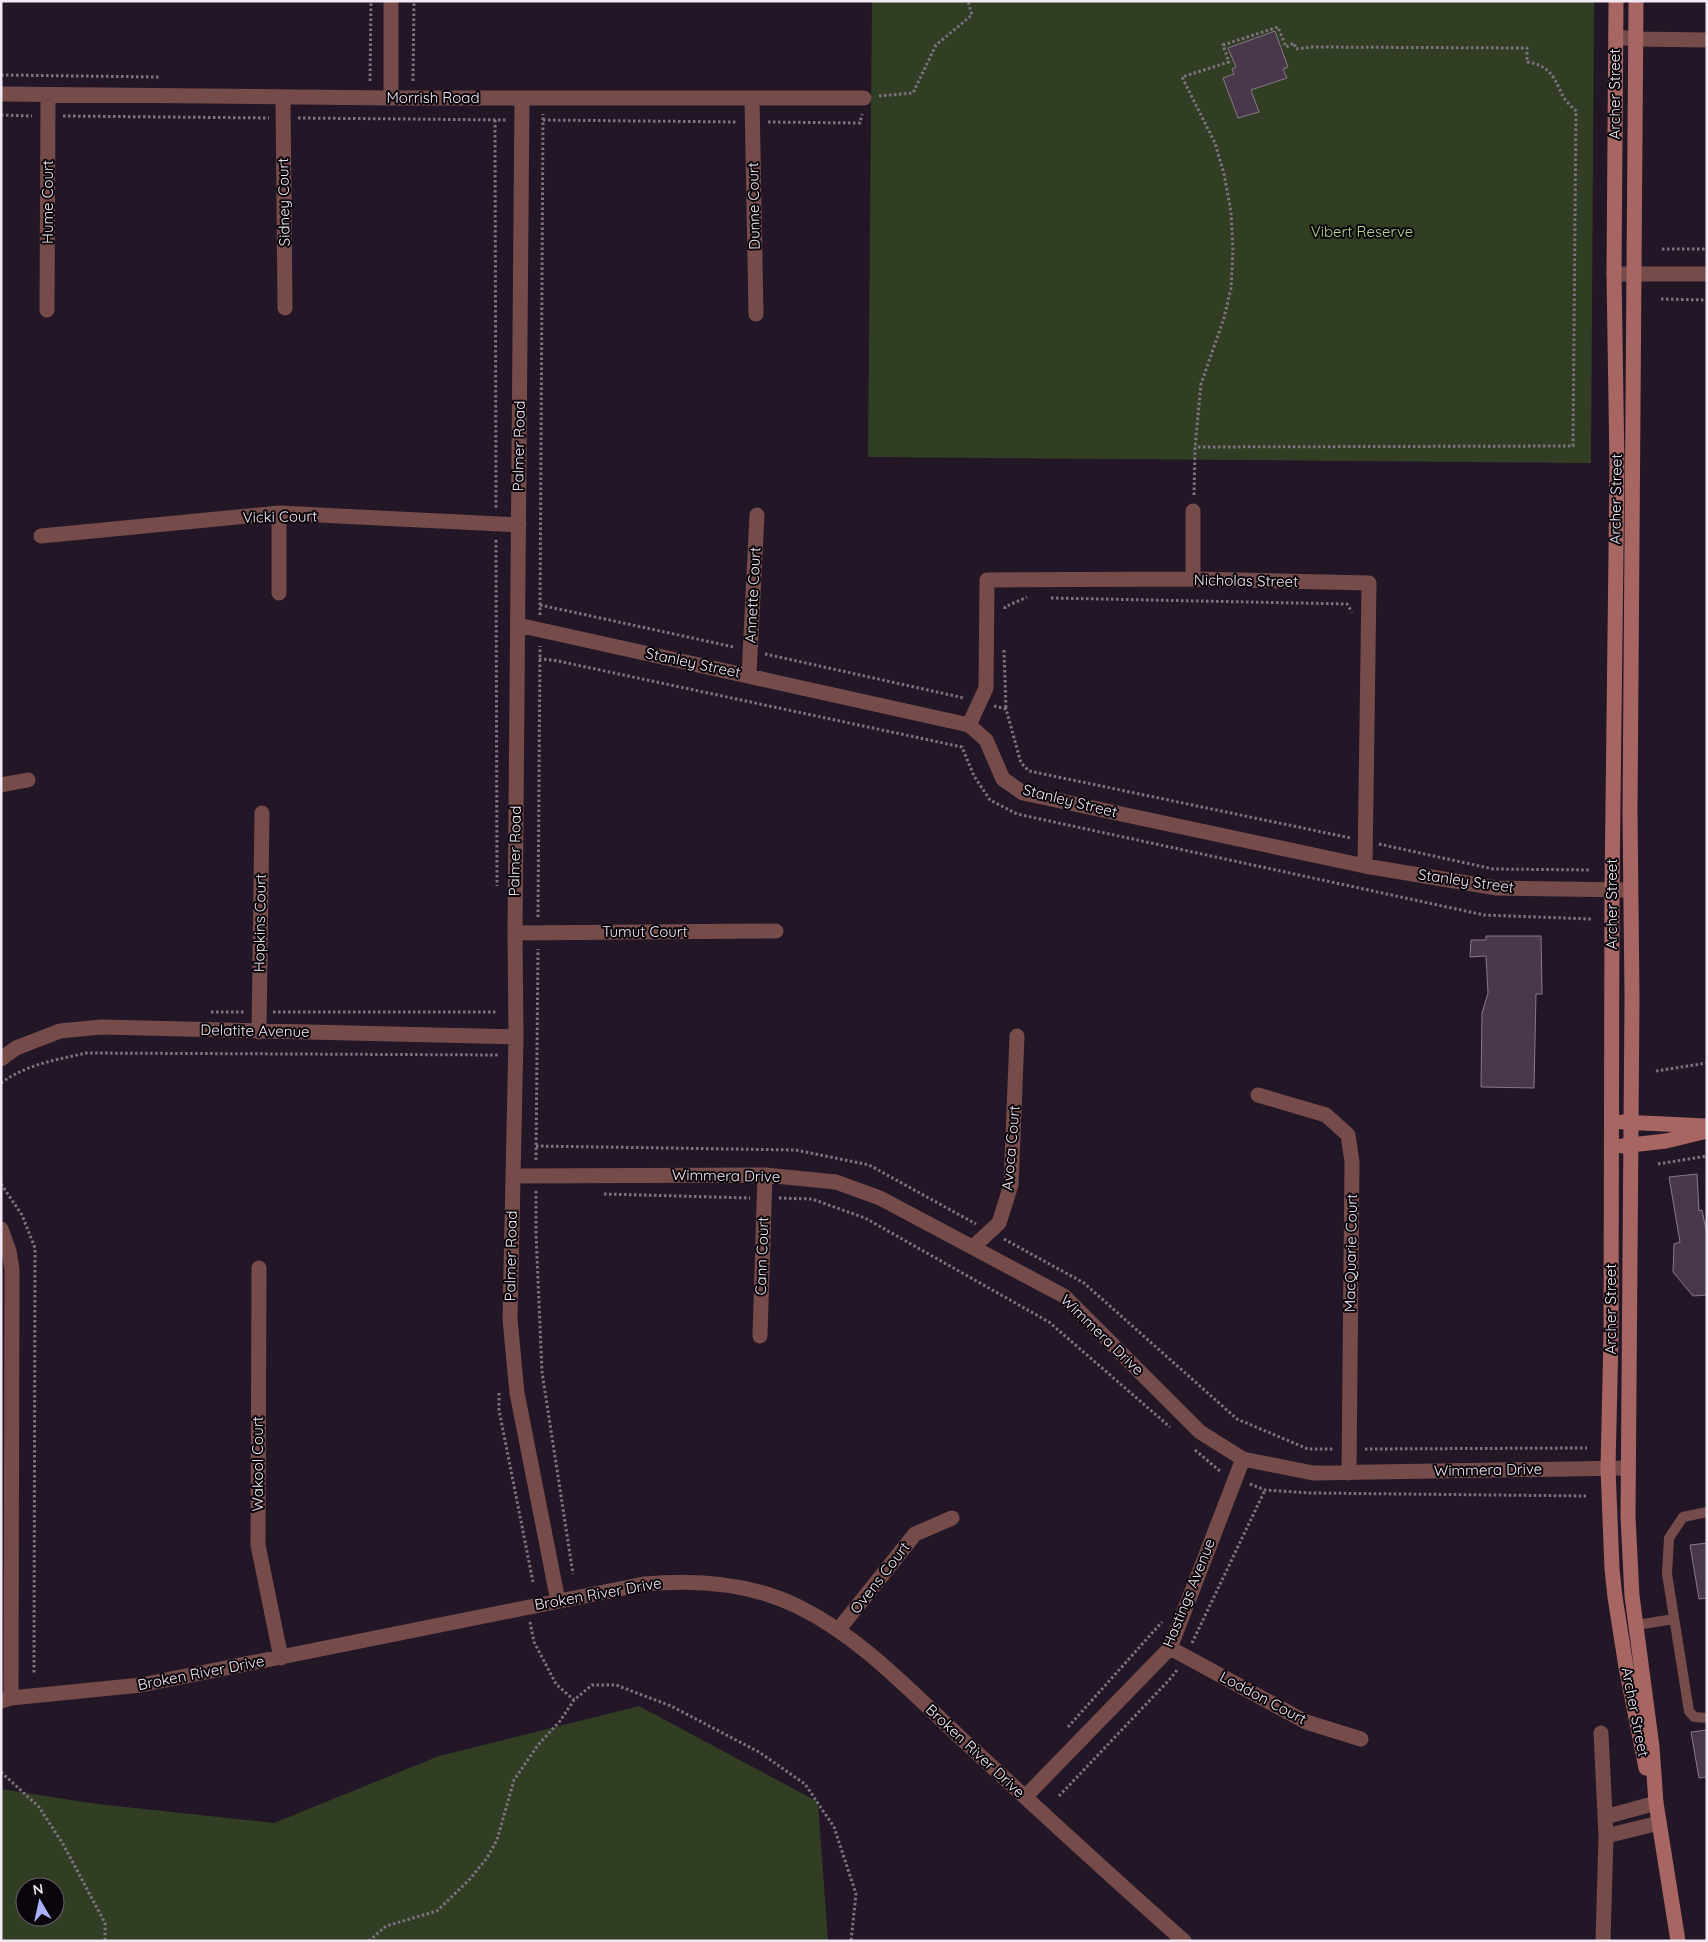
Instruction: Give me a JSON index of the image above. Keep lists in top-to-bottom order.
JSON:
{
  "streets": {
    "main road": ["Archer Street"],
    "street": [
      "Morrish Road",
      "Hume Court",
      "Sidney Court",
      "Dunne Court",
      "Palmer Road",
      "Vicki Court",
      "Nicholas Street",
      "Annette Court",
      "Stanley Street",
      "Hopkins Court",
      "Tumut Court",
      "Delatite Avenue",
      "Avoca Court",
      "Wimmera Drive",
      "MacQuarie Court",
      "Cann Court",
      "Wakool Court",
      "Ovens Court",
      "Hastings Avenue",
      "Broken River Drive",
      "Loddon Court"
    ]
  },
  "crossings": [
    ["Archer Street", "Stanley Street"],
    ["Archer Street", "Wimmera Drive"],
    ["Morrish Road", "Hume Court"],
    ["Morrish Road", "Sidney Court"],
    ["Morrish Road", "Dunne Court"],
    ["Morrish Road", "Palmer Road"],
    ["Palmer Road", "Vicki Court"],
    ["Palmer Road", "Stanley Street"],
    ["Palmer Road", "Tumut Court"],
    ["Palmer Road", "Delatite Avenue"],
    ["Palmer Road", "Wimmera Drive"],
    ["Palmer Road", "Broken River Drive"],
    ["Nicholas Street", "Stanley Street"],
    ["Annette Court", "Stanley Street"],
    ["Hopkins Court", "Delatite Avenue"],
    ["Avoca Court", "Wimmera Drive"],
    ["Wimmera Drive", "MacQuarie Court"],
    ["Wimmera Drive", "Cann Court"],
    ["Wimmera Drive", "Hastings Avenue"],
    ["Wakool Court", "Broken River Drive"],
    ["Ovens Court", "Broken River Drive"],
    ["Hastings Avenue", "Broken River Drive"],
    ["Hastings Avenue", "Loddon Court"]
  ],
  "parks": ["Vibert Reserve"],
  "north": "top"
}
